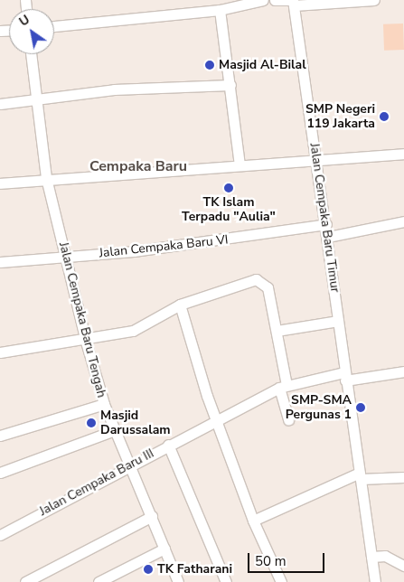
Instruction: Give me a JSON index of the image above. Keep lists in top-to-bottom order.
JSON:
{
  "streets": {
    "street": [
      "Jalan Cempaka Baru Timur",
      "Jalan Cempaka Baru VI",
      "Jalan Cempaka Baru Tengah",
      "Jalan Cempaka Baru III"
    ]
  },
  "crossings": [
    ["Jalan Cempaka Baru Timur", "Jalan Cempaka Baru VI"],
    ["Jalan Cempaka Baru Timur", "Jalan Cempaka Baru III"],
    ["Jalan Cempaka Baru VI", "Jalan Cempaka Baru Tengah"],
    ["Jalan Cempaka Baru Tengah", "Jalan Cempaka Baru III"]
  ],
  "districts": ["Cempaka Baru"],
  "places": [
    "Masjid Al-Bilal",
    "SMP Negeri 119 Jakarta",
    "TK Islam Terpadu \"Aulia\"",
    "SMP-SMA Pergunas 1",
    "Masjid Darussalam",
    "TK Fatharani"
  ],
  "scale_bar": "50 m",
  "north": "top left"
}
